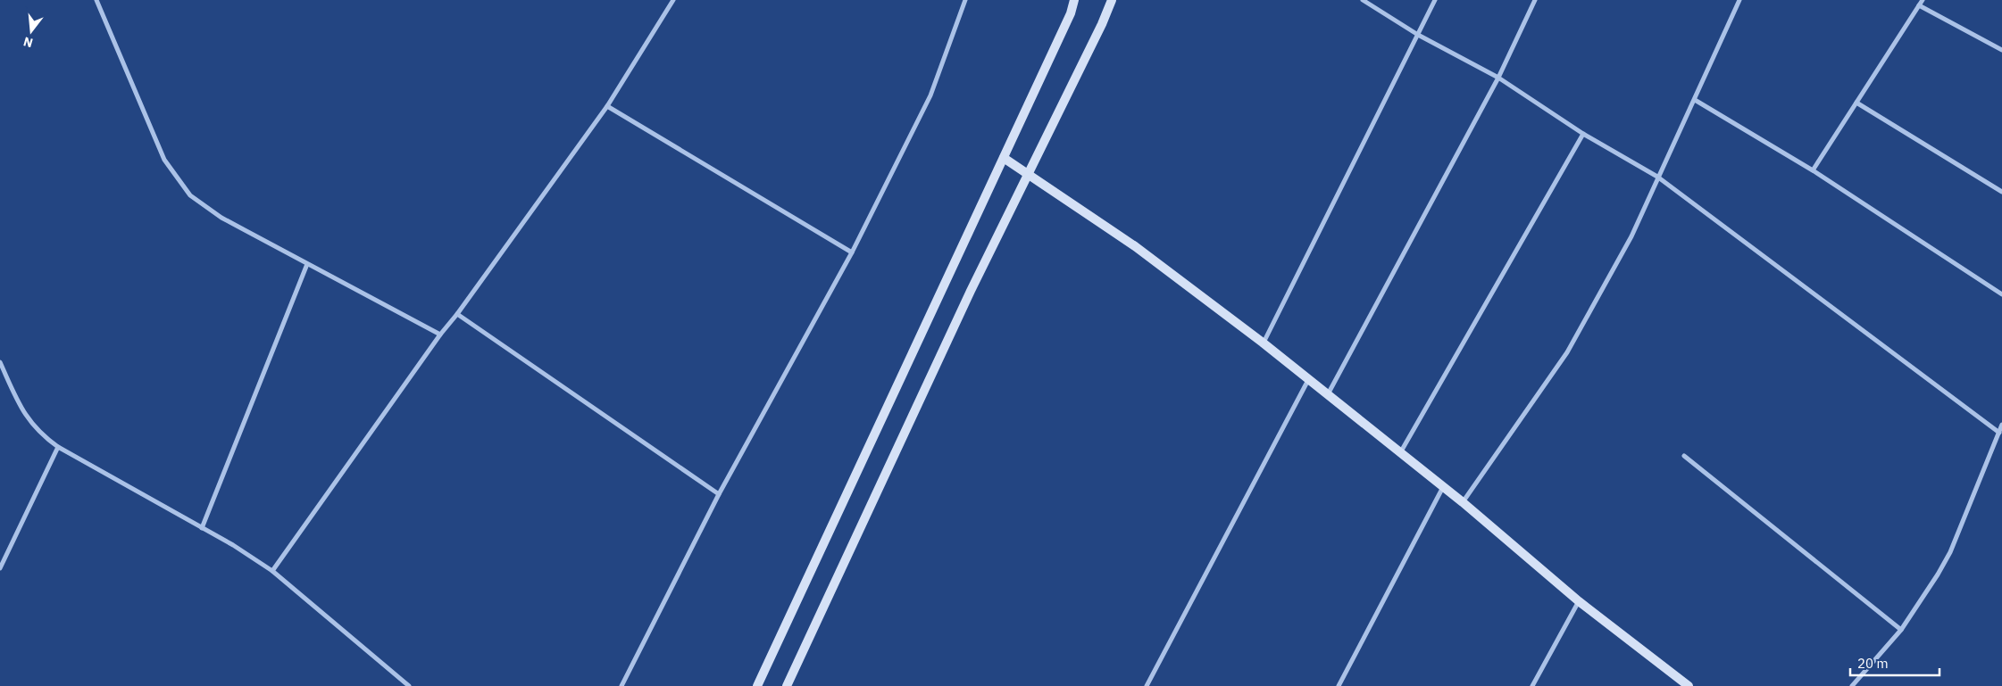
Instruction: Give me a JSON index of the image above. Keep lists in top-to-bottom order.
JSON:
{
  "scale_bar": "20 m",
  "north": "bottom"
}
